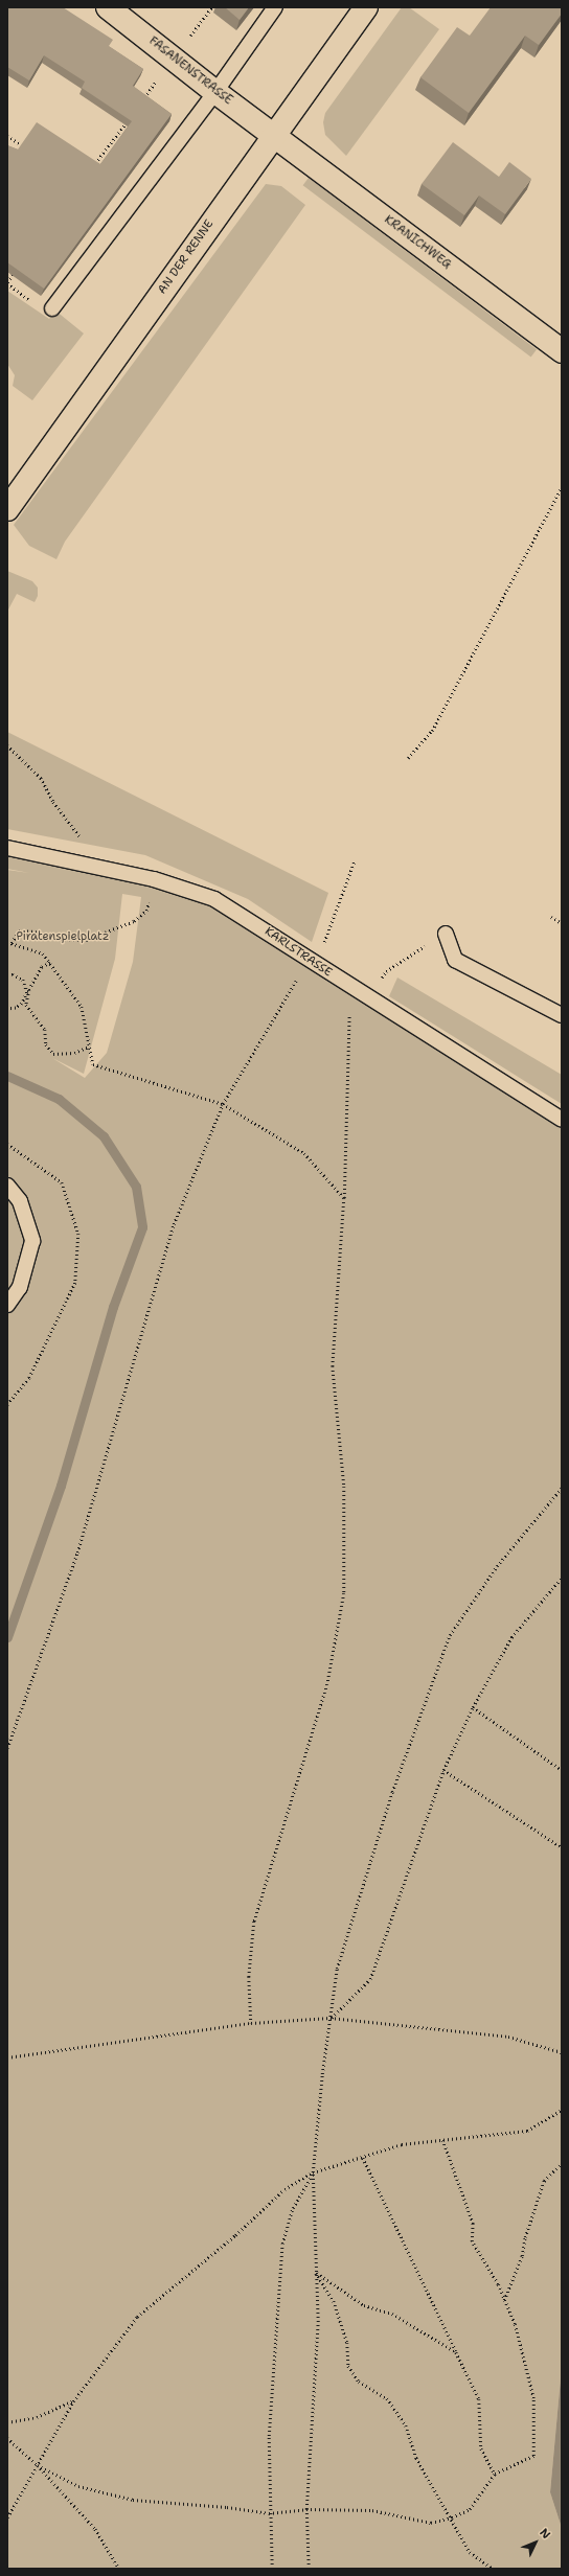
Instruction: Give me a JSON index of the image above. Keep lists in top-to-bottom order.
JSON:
{
  "streets": {
    "street": ["FASANENSTRASSE", "KRANICHWEG", "AN DER RENNE"],
    "lane": ["KARLSTRASSE"]
  },
  "crossings": [
    ["FASANENSTRASSE", "KRANICHWEG"],
    ["FASANENSTRASSE", "AN DER RENNE"],
    ["KRANICHWEG", "AN DER RENNE"]
  ],
  "parks": ["Piratenspielplatz"],
  "north": "top right"
}
